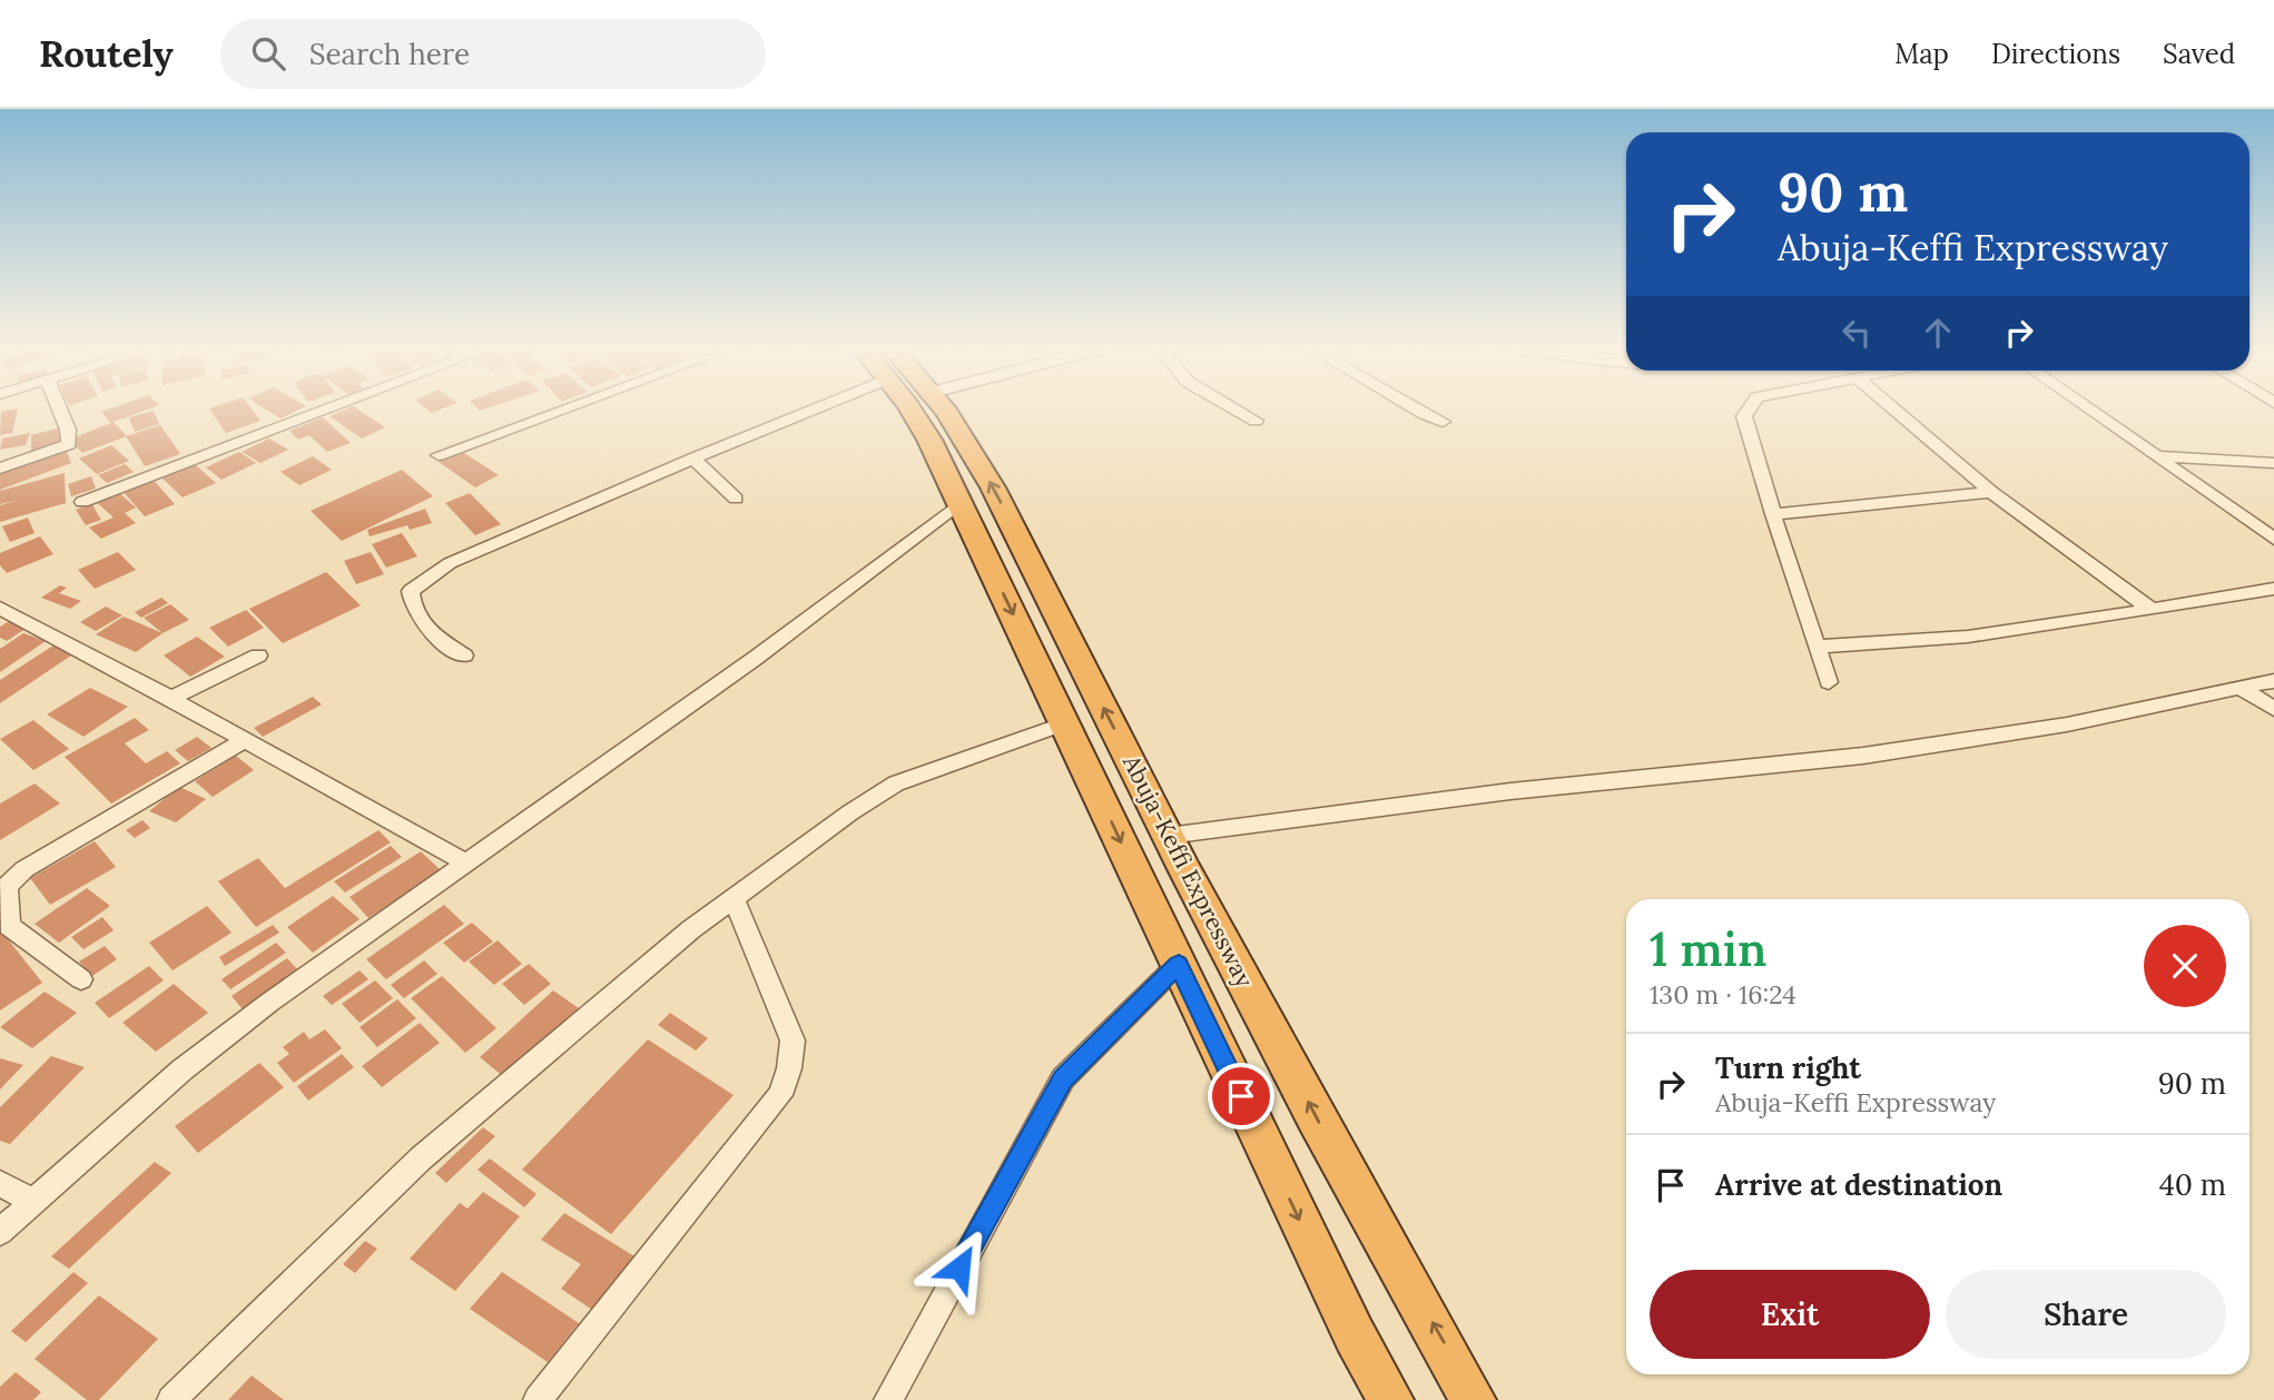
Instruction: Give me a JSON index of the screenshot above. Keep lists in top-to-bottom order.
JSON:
{
  "streets": {
    "highway": ["Abuja-Keffi Expressway"]
  },
  "page": {
    "header": "Routely",
    "search": "Search here",
    "nav": ["Map", "Directions", "Saved"],
    "turn": ["90 m", "Abuja-Keffi Expressway"],
    "heading": ["1 min", "130 m · 16:24"],
    "list": [
      {
        "name": "Turn right",
        "note": "Abuja-Keffi Expressway",
        "value": "90 m"
      },
      {
        "name": "Arrive at destination",
        "value": "40 m"
      }
    ],
    "buttons": ["Exit", "Share"]
  }
}
